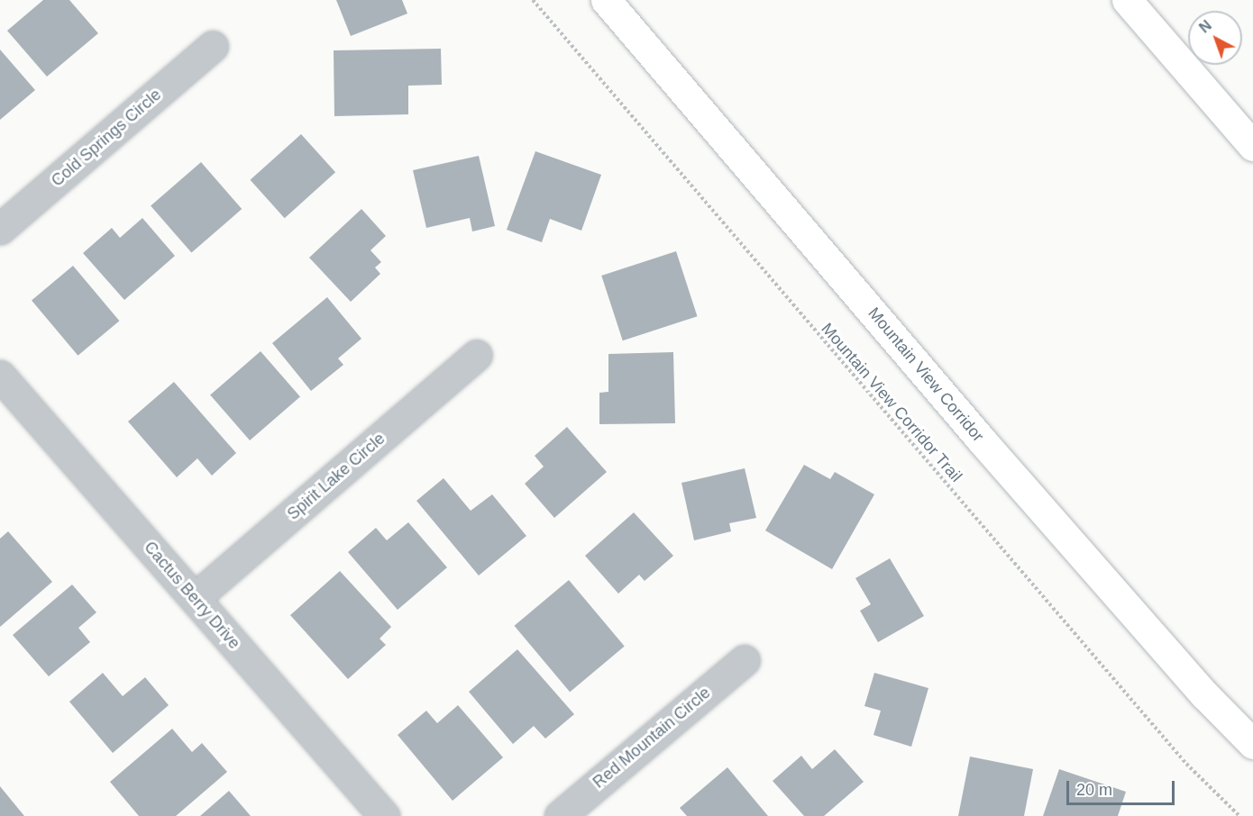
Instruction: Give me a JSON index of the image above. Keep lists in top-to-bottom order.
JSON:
{
  "streets": {
    "highway": ["Mountain View Corridor"],
    "street": [
      "Cold Springs Circle",
      "Spirit Lake Circle",
      "Cactus Berry Drive",
      "Red Mountain Circle"
    ],
    "path": ["Mountain View Corridor Trail"]
  },
  "crossings": [
    ["Spirit Lake Circle", "Cactus Berry Drive"]
  ],
  "scale_bar": "20 m",
  "north": "top left"
}
